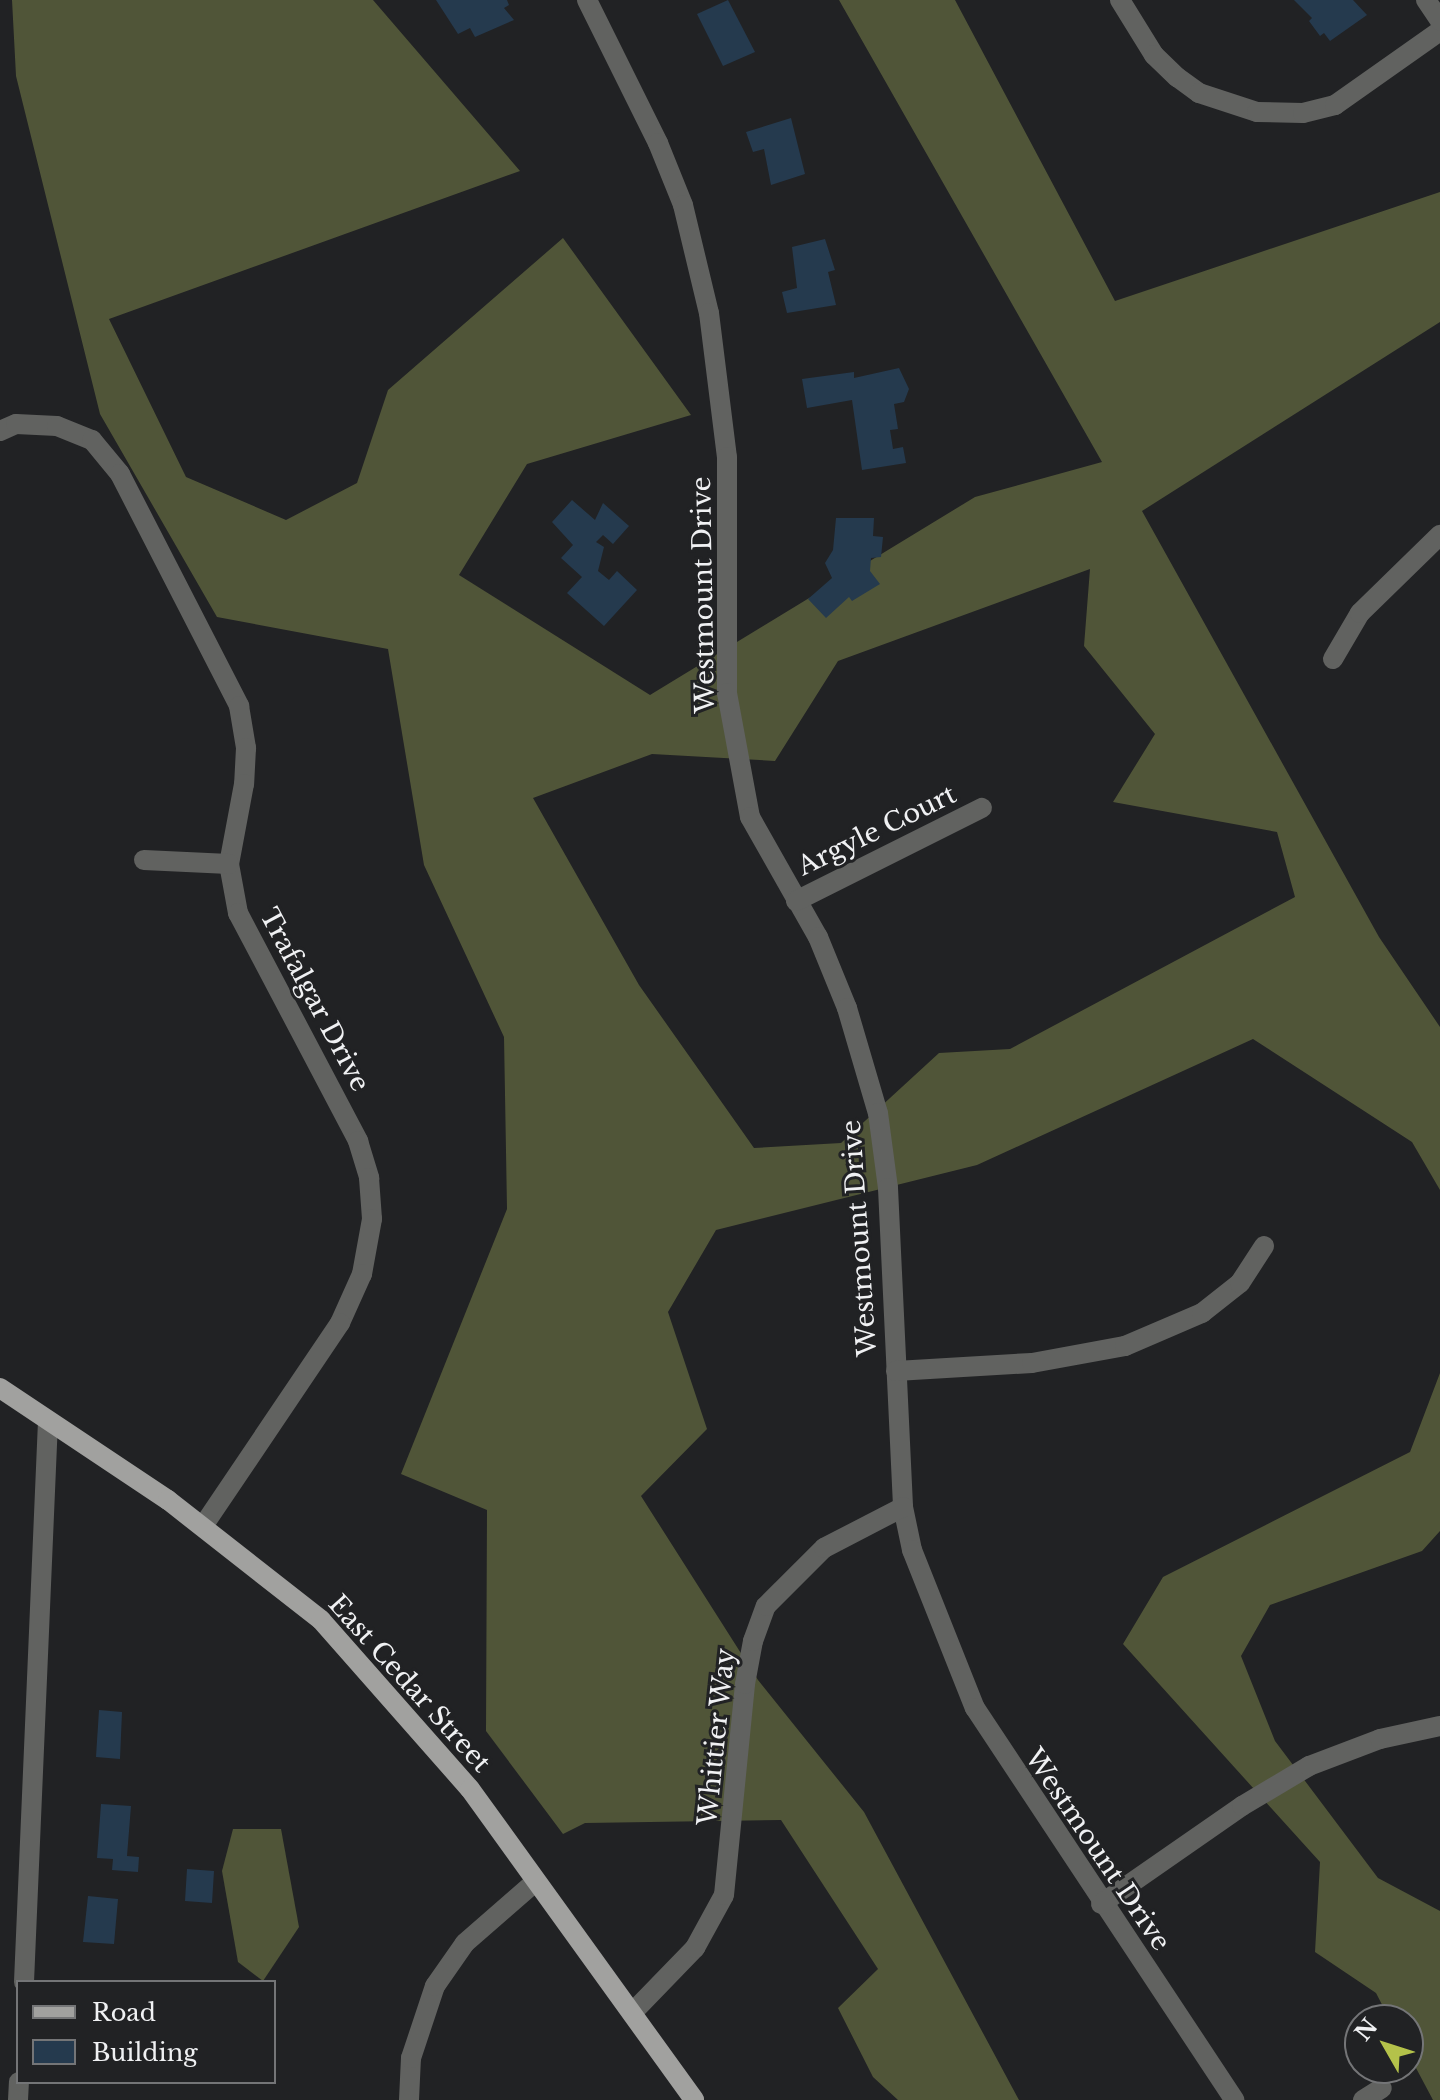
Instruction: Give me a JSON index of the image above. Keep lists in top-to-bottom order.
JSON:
{
  "streets": {
    "main road": ["East Cedar Street"],
    "street": [
      "Westmount Drive",
      "Argyle Court",
      "Trafalgar Drive",
      "Whittier Way"
    ]
  },
  "crossings": [
    ["Westmount Drive", "Argyle Court"],
    ["Westmount Drive", "Whittier Way"],
    ["Trafalgar Drive", "East Cedar Street"],
    ["East Cedar Street", "Whittier Way"]
  ],
  "legend": ["Road", "Building"],
  "north": "top left"
}
